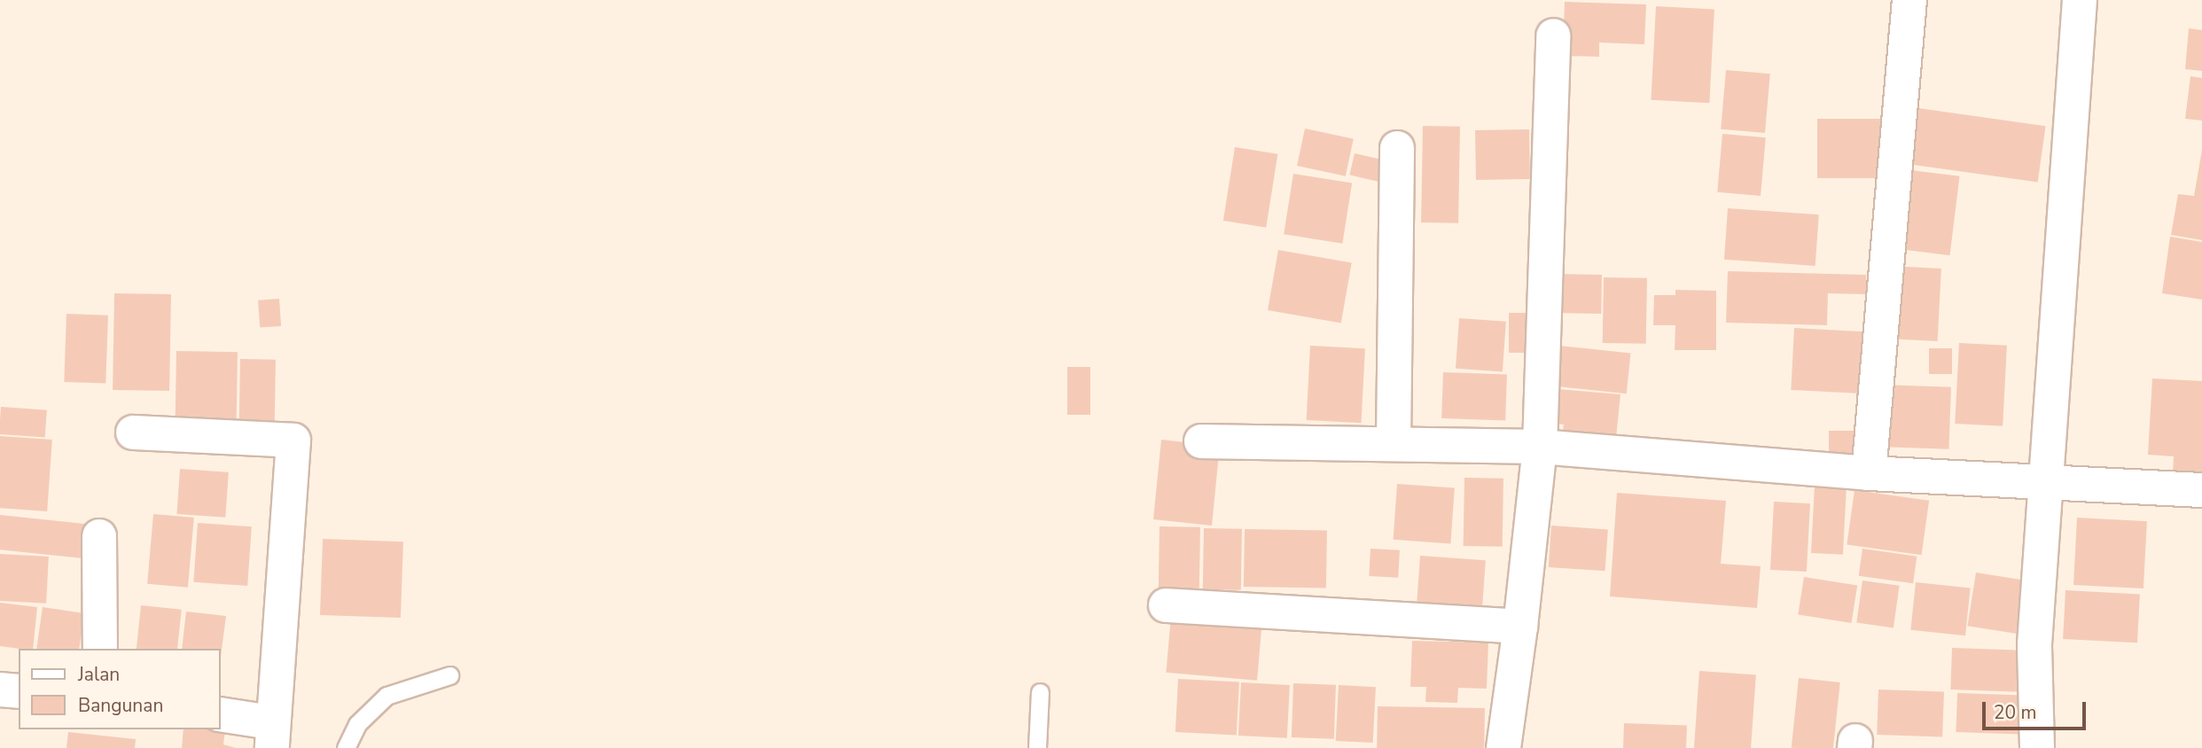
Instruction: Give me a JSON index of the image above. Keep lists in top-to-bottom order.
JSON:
{
  "legend": ["Jalan", "Bangunan"],
  "scale_bar": "20 m"
}
